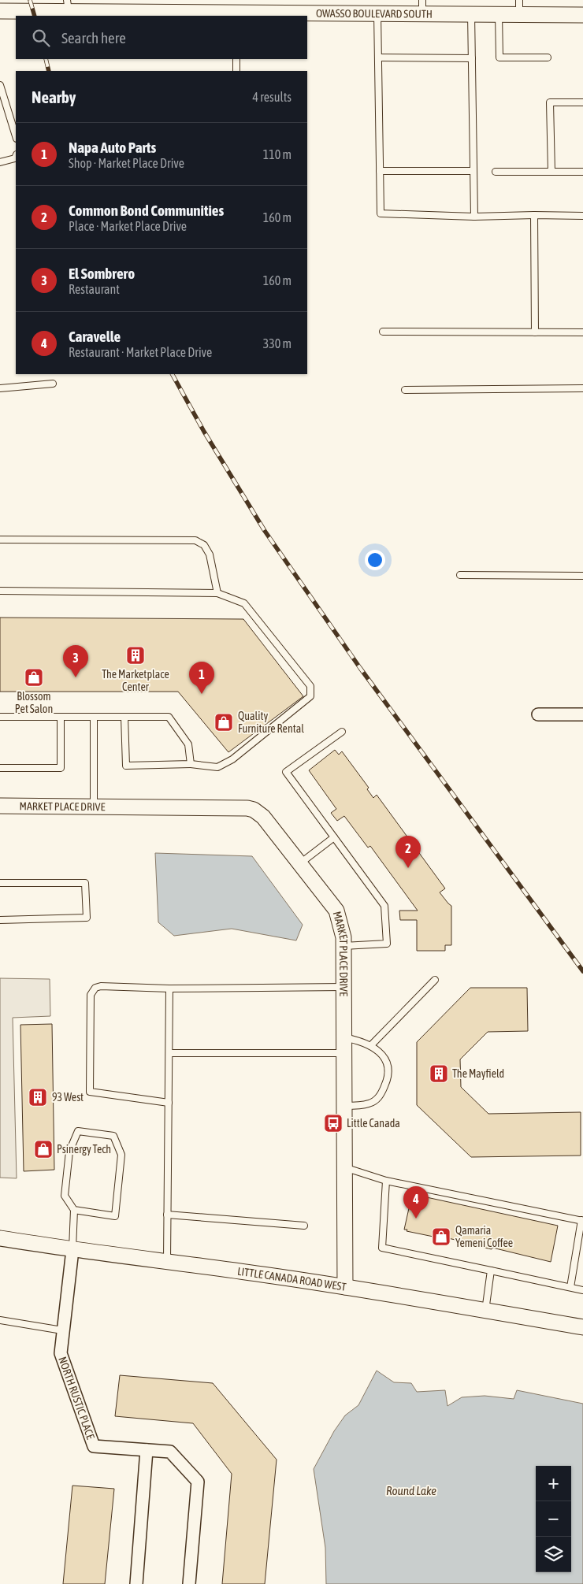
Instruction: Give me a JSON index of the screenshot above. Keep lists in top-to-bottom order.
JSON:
{
  "streets": {
    "street": [
      "OWASSO BOULEVARD SOUTH",
      "MARKET PLACE DRIVE",
      "LITTLE CANADA ROAD WEST",
      "NORTH RUSTIC PLACE"
    ]
  },
  "crossings": [
    ["MARKET PLACE DRIVE", "LITTLE CANADA ROAD WEST"],
    ["LITTLE CANADA ROAD WEST", "NORTH RUSTIC PLACE"]
  ],
  "water": ["Round Lake"],
  "places": {
    "building": ["The Marketplace Center", "The Mayfield", "93 West"],
    "shop": [
      "Blossom Pet Salon",
      "Quality Furniture Rental",
      "Psinergy Tech",
      "Qamaria Yemeni Coffee"
    ],
    "bus stop": ["Little Canada"]
  },
  "page": {
    "search": "Search here",
    "heading": ["Nearby", "4 results"],
    "list": [
      {
        "mark": "1",
        "name": "Napa Auto Parts",
        "note": "Shop · Market Place Drive",
        "value": "110 m"
      },
      {
        "mark": "2",
        "name": "Common Bond Communities",
        "note": "Place · Market Place Drive",
        "value": "160 m"
      },
      {
        "mark": "3",
        "name": "El Sombrero",
        "note": "Restaurant",
        "value": "160 m"
      },
      {
        "mark": "4",
        "name": "Caravelle",
        "note": "Restaurant · Market Place Drive",
        "value": "330 m"
      }
    ],
    "pins": [
      "3",
      "1",
      "2",
      "4"
    ],
    "map_buttons": ["+", "−"]
  }
}
